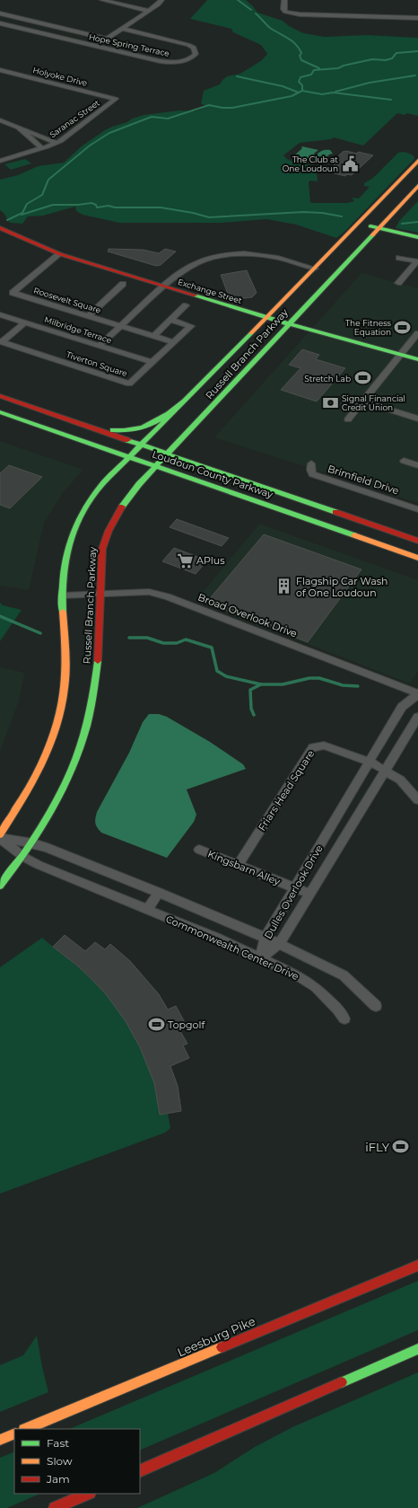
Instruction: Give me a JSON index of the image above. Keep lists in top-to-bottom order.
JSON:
{
  "streets": {
    "main road": [
      "Exchange Street",
      "Russell Branch Parkway",
      "Loudoun County Parkway",
      "Leesburg Pike"
    ],
    "street": [
      "Hope Spring Terrace",
      "Holyoke Drive",
      "Saranac Street",
      "Roosevelt Square",
      "Milbridge Terrace",
      "Tiverton Square",
      "Brimfield Drive",
      "Broad Overlook Drive",
      "Friars Head Square",
      "Kingsbarn Alley",
      "Dulles Overlook Drive",
      "Commonwealth Center Drive"
    ]
  },
  "crossings": [
    ["Holyoke Drive", "Saranac Street"],
    ["Exchange Street", "Roosevelt Square"],
    ["Exchange Street", "Russell Branch Parkway"],
    ["Roosevelt Square", "Tiverton Square"],
    ["Milbridge Terrace", "Tiverton Square"],
    ["Russell Branch Parkway", "Loudoun County Parkway"],
    ["Russell Branch Parkway", "Broad Overlook Drive"],
    ["Russell Branch Parkway", "Commonwealth Center Drive"],
    ["Broad Overlook Drive", "Dulles Overlook Drive"],
    ["Friars Head Square", "Kingsbarn Alley"],
    ["Friars Head Square", "Dulles Overlook Drive"],
    ["Kingsbarn Alley", "Dulles Overlook Drive"],
    ["Dulles Overlook Drive", "Commonwealth Center Drive"]
  ],
  "places": {
    "public building": ["The Club at One Loudoun"],
    "sports": [
      "The Fitness Equation",
      "Stretch Lab",
      "Topgolf",
      "iFLY"
    ],
    "bank": ["Signal Financial Credit Union"],
    "supermarket": ["APlus"],
    "building": ["Flagship Car Wash of One Loudoun"]
  },
  "legend": ["Fast", "Slow", "Jam"]
}
